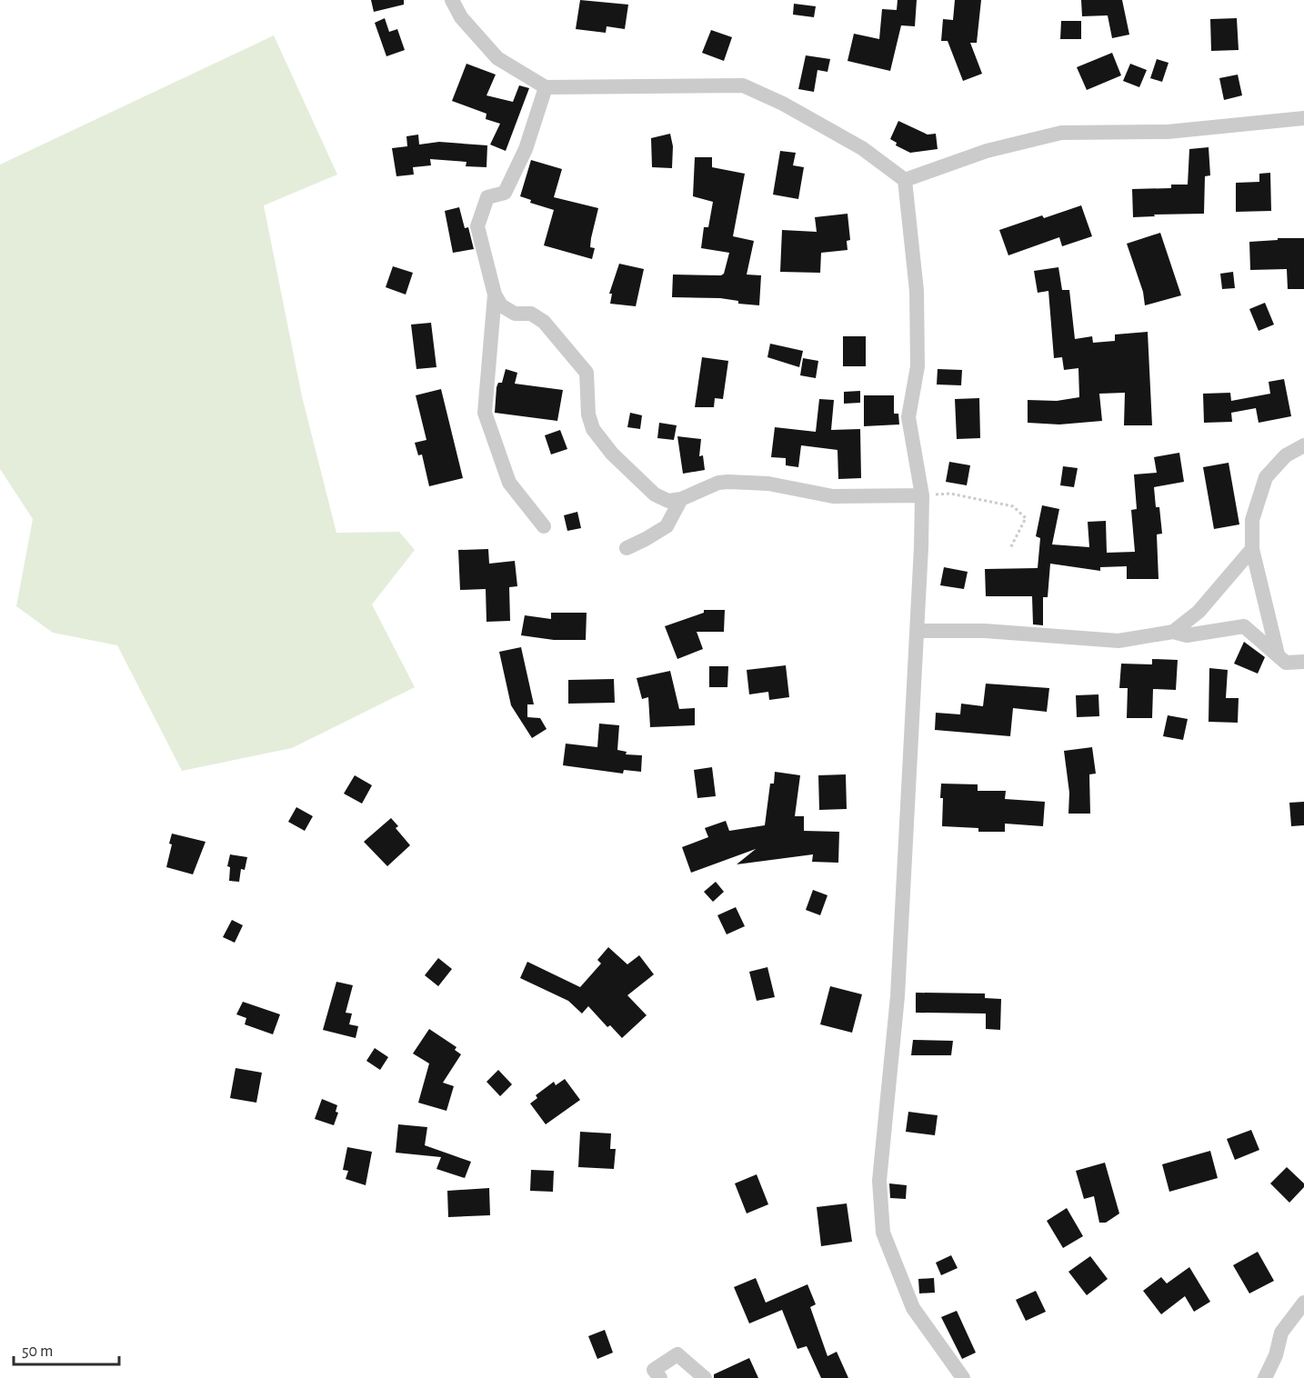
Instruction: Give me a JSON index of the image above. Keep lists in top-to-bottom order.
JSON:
{
  "scale_bar": "50 m"
}
